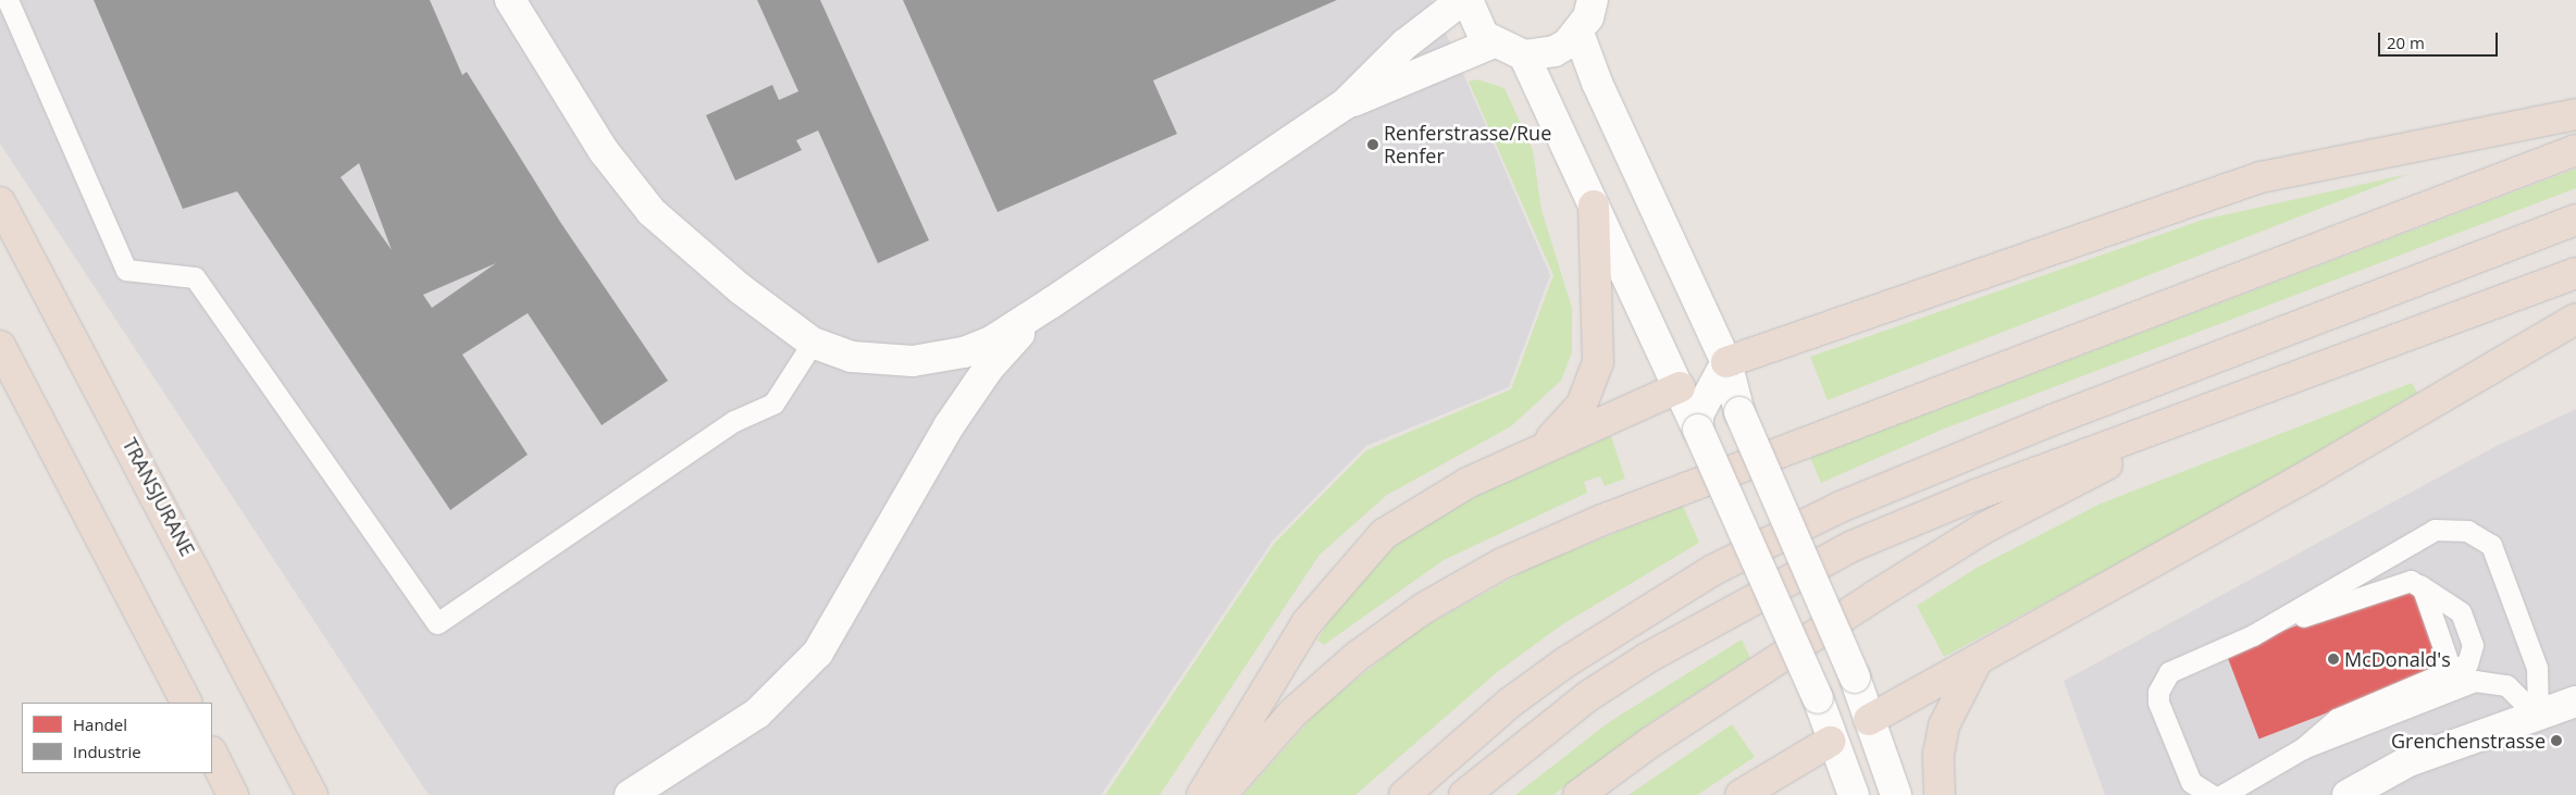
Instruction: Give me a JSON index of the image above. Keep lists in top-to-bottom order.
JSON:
{
  "streets": {
    "highway": ["TRANSJURANE"]
  },
  "places": ["Renferstrasse/Rue Renfer", "McDonald's", "Grenchenstrasse"],
  "legend": ["Handel", "Industrie"],
  "scale_bar": "20 m"
}
